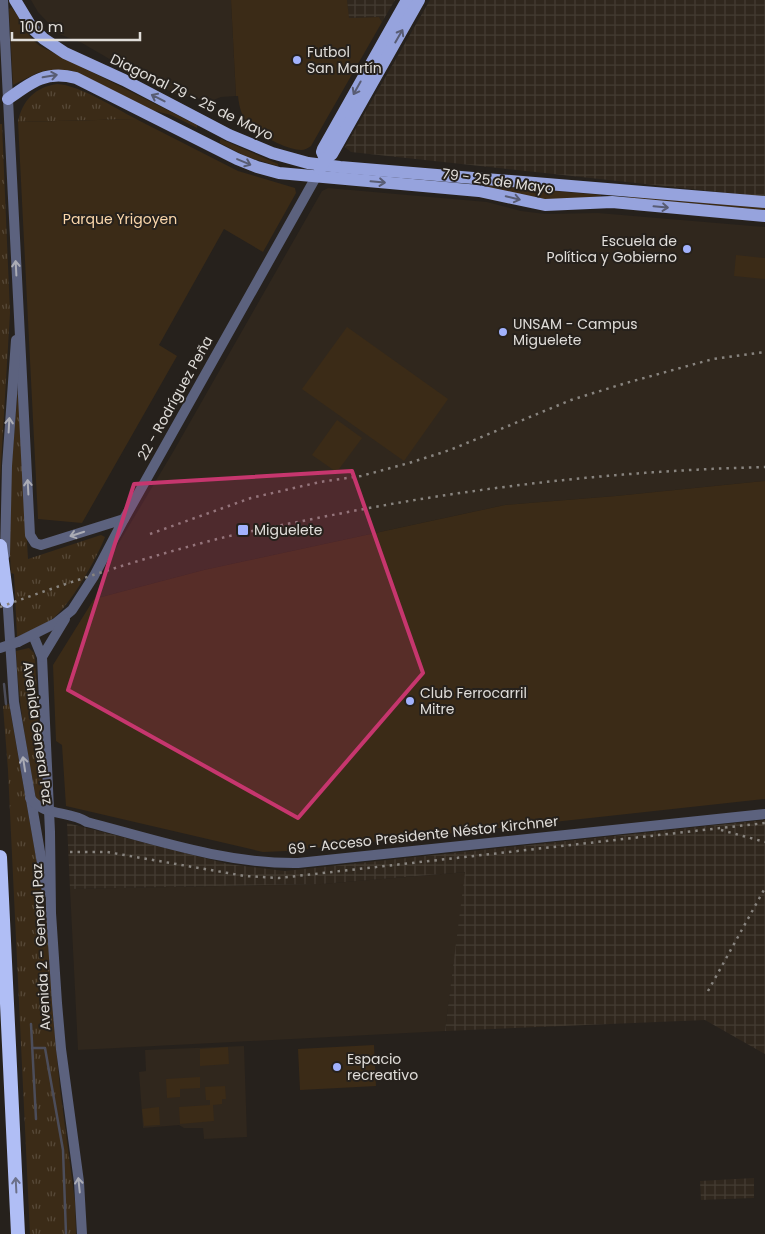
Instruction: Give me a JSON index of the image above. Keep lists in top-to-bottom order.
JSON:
{
  "streets": {
    "main road": ["Diagonal 79 - 25 de Mayo", "79 - 25 de Mayo", "22 - Rodríguez Peña"],
    "street": ["Avenida General Paz", "69 - Acceso Presidente Néstor Kirchner", "Avenida 2 - General Paz"]
  },
  "crossings": [
    ["Diagonal 79 - 25 de Mayo", "79 - 25 de Mayo"],
    ["Diagonal 79 - 25 de Mayo", "22 - Rodríguez Peña"],
    ["79 - 25 de Mayo", "22 - Rodríguez Peña"],
    ["22 - Rodríguez Peña", "Avenida 2 - General Paz"],
    ["Avenida General Paz", "Avenida 2 - General Paz"],
    ["69 - Acceso Presidente Néstor Kirchner", "Avenida 2 - General Paz"]
  ],
  "one_way": ["Avenida General Paz", "Avenida 2 - General Paz"],
  "parks": ["Parque Yrigoyen"],
  "places": {
    "other": [
      "Futbol San Martín",
      "Escuela de Política y Gobierno",
      "UNSAM - Campus Miguelete",
      "Club Ferrocarril Mitre",
      "Espacio recreativo"
    ],
    "transit": ["Miguelete"]
  },
  "scale_bar": "100 m"
}
